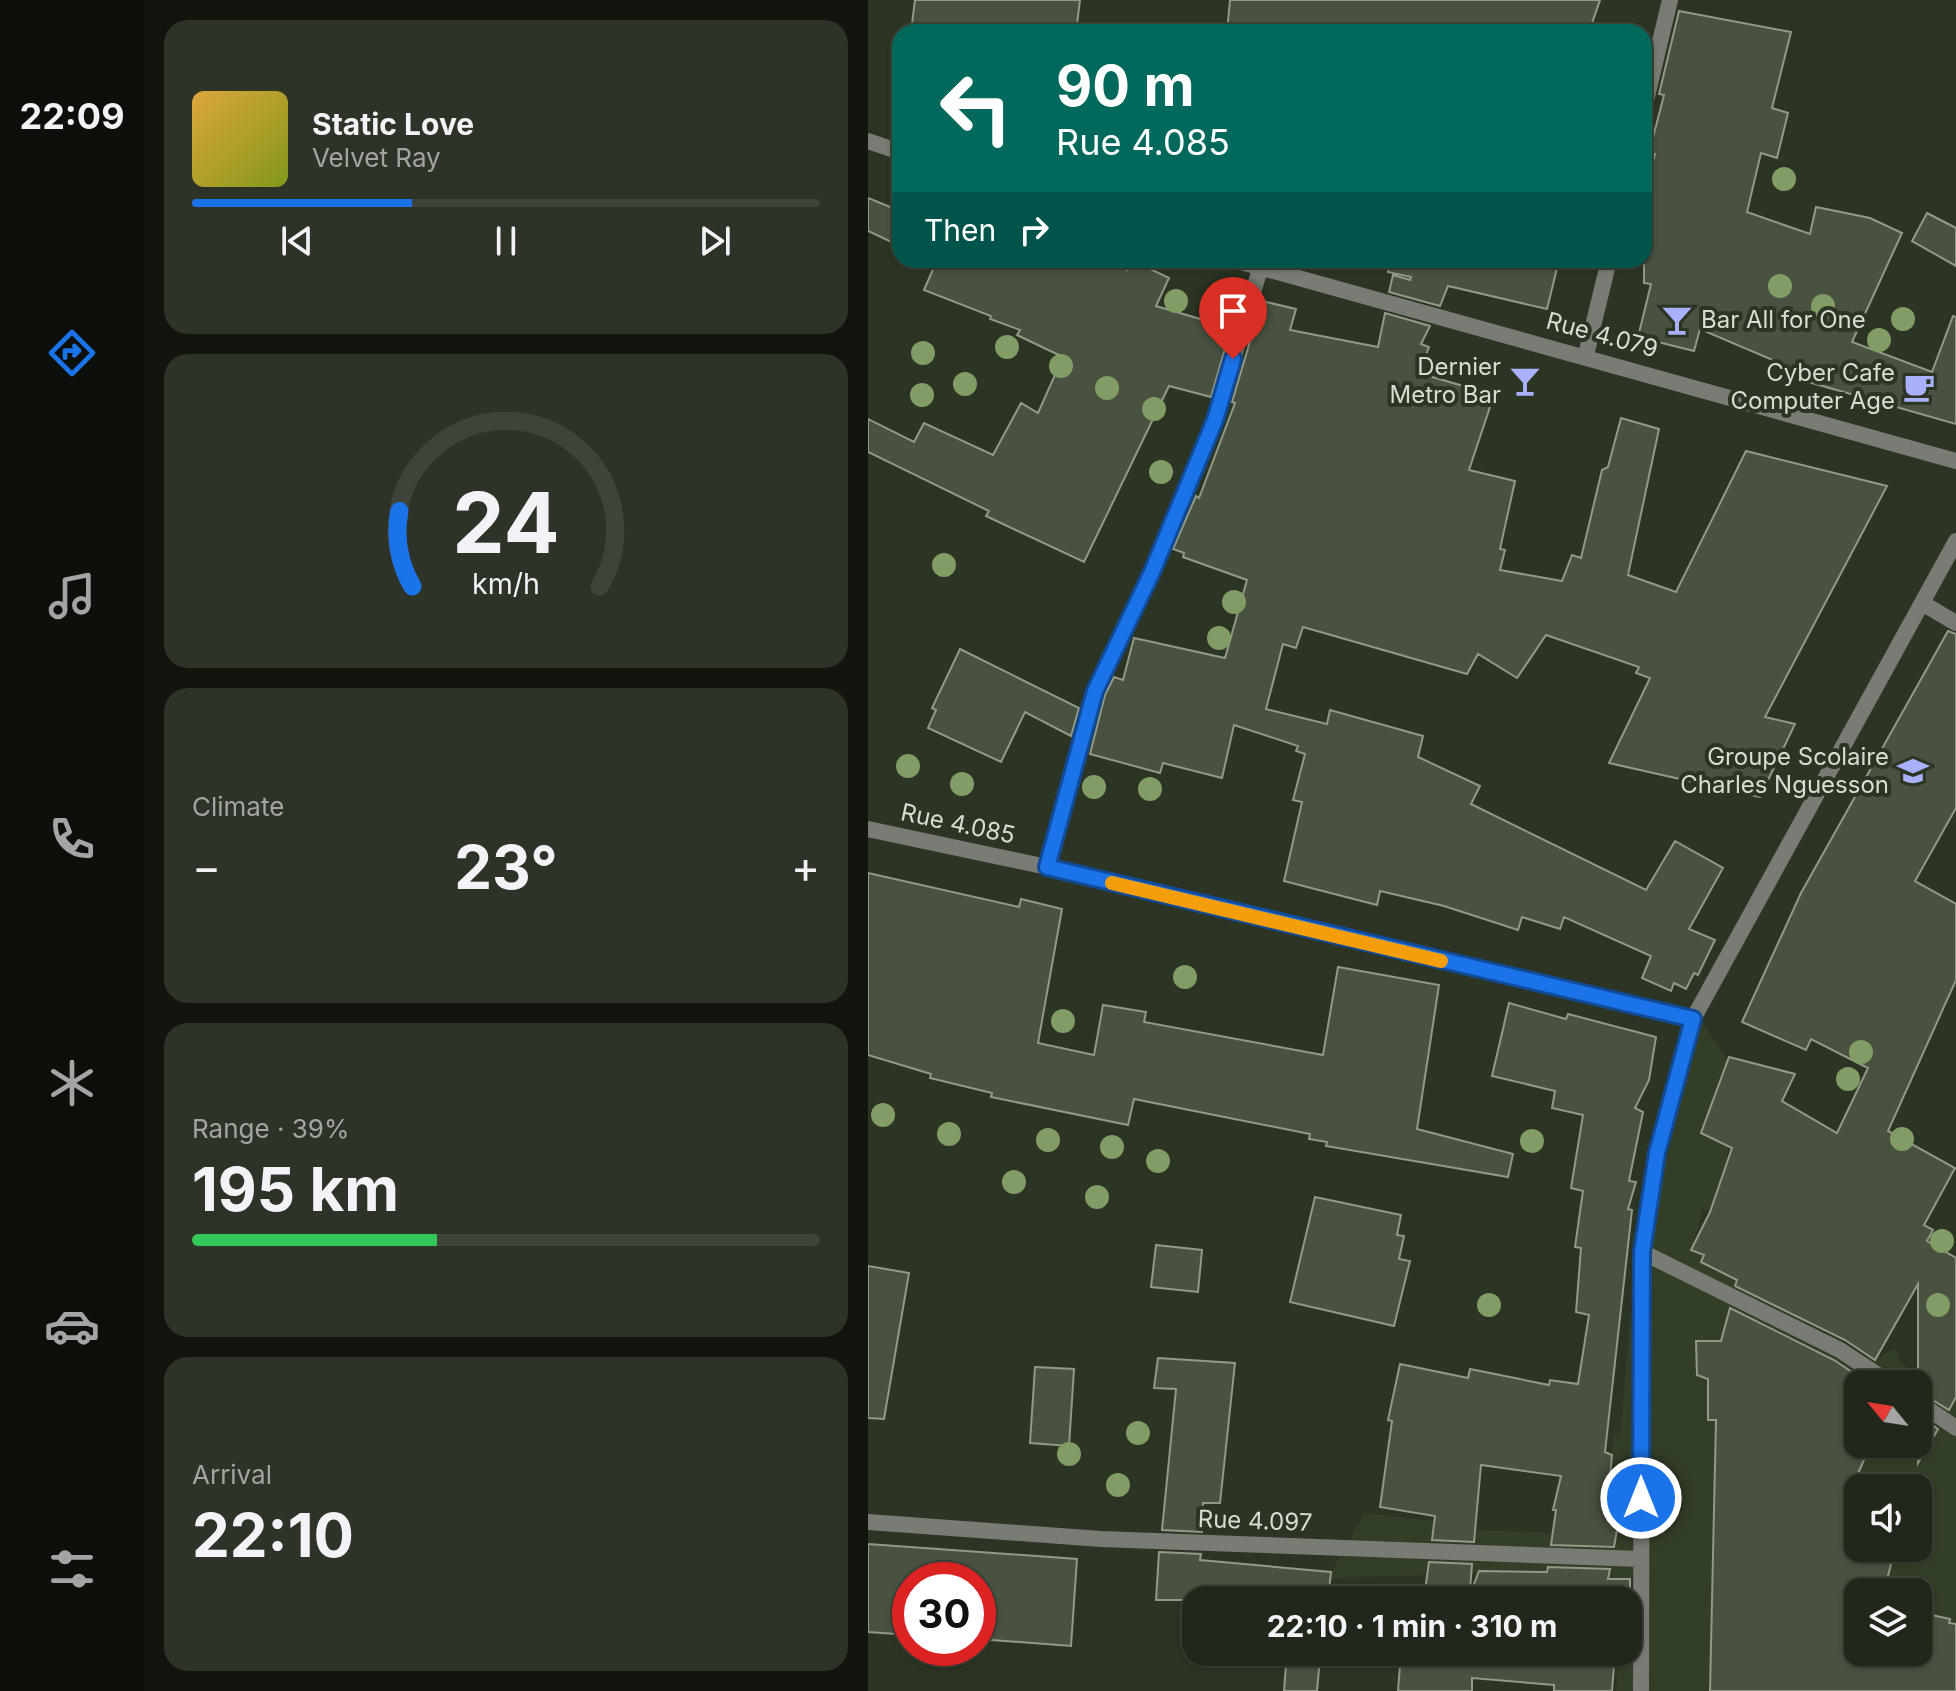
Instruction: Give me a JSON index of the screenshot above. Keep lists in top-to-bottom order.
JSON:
{
  "streets": {
    "street": ["Rue 4.079", "Rue 4.085", "Rue 4.097"]
  },
  "places": {
    "bar": ["Bar All for One", "Dernier Metro Bar"],
    "cafe": ["Cyber Cafe Computer Age"],
    "school or university": ["Groupe Scolaire Charles Nguesson"]
  },
  "north": "top left",
  "page": {
    "tabs": "22:09",
    "turn": ["90 m", "Rue 4.085"],
    "song": ["Static Love", "Velvet Ray"],
    "then": "Then",
    "tile": [
      "Climate",
      ["Range · 39%", "195 km"],
      ["Arrival", "22:10"]
    ],
    "heat": ["−", "23°", "+"],
    "limit": "30",
    "trip": "22:10 · 1 min · 310 m",
    "gauge": ["24", "km/h"]
  }
}
